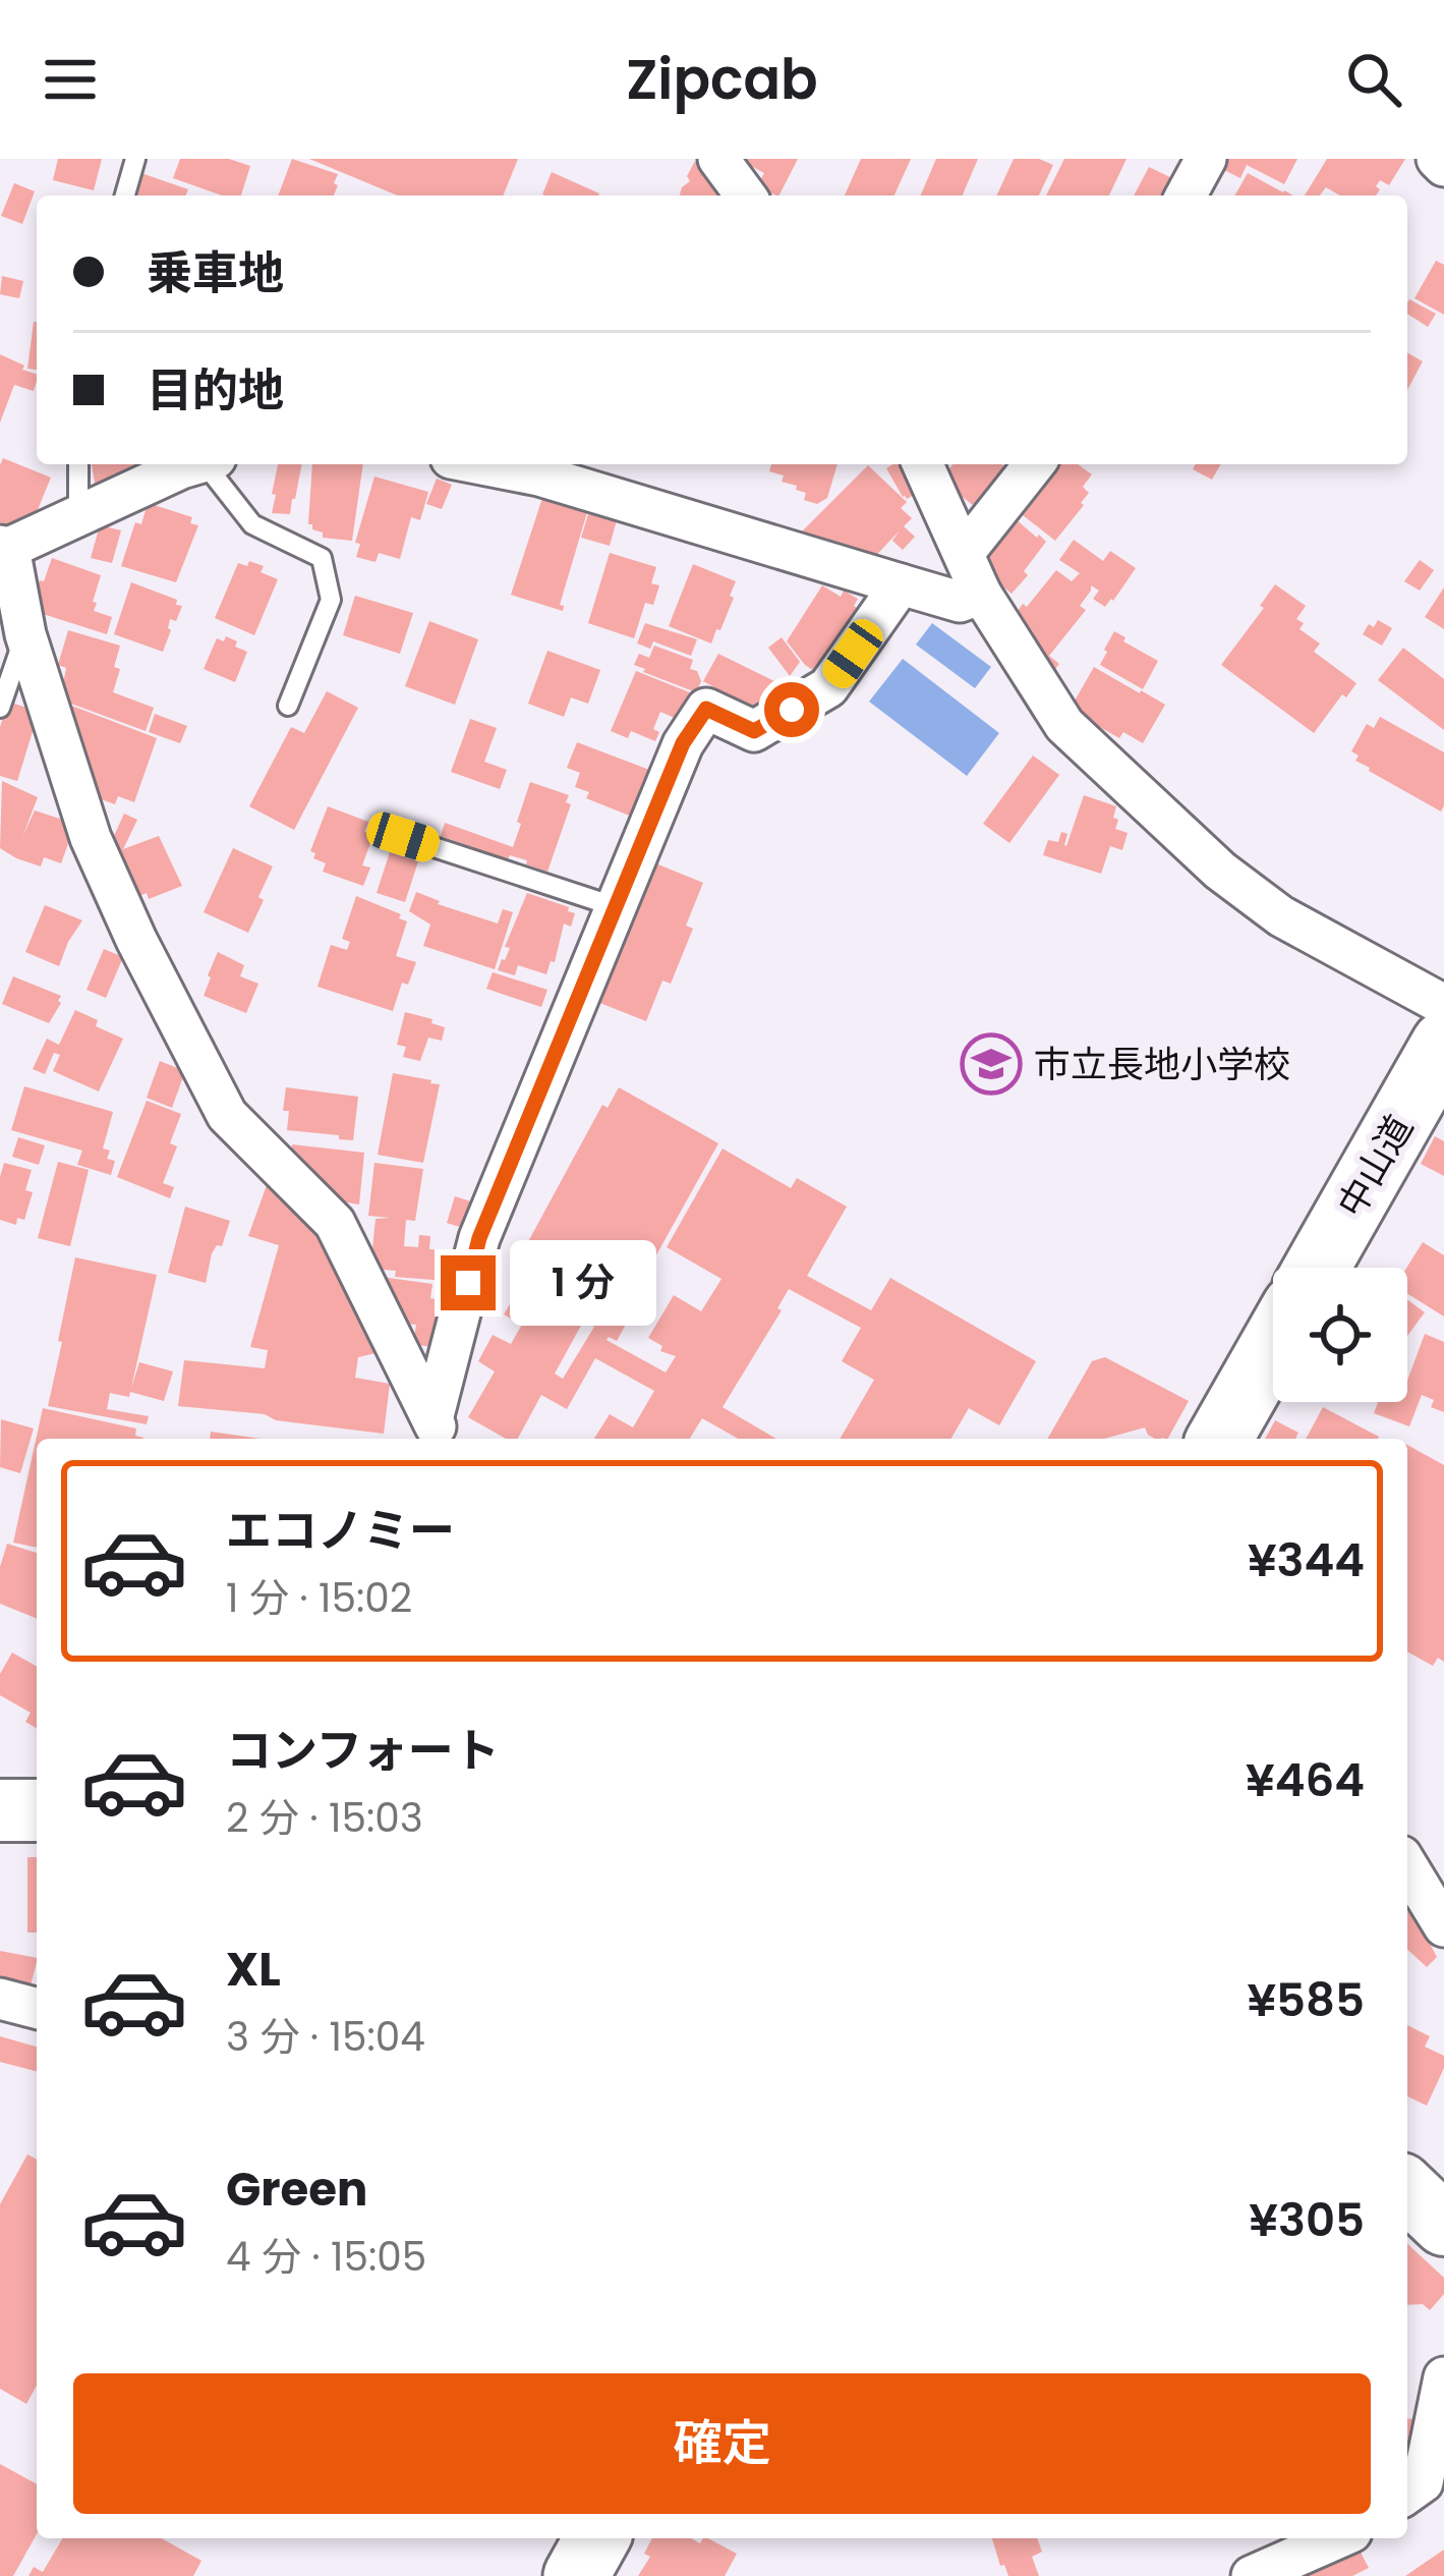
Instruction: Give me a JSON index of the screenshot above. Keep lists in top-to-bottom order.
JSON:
{
  "streets": {
    "highway": ["中山道"]
  },
  "places": {
    "school or university": ["市立長地小学校"]
  },
  "page": {
    "header": "Zipcab",
    "banner": ["乗車地", "目的地"],
    "bubble": "1 分",
    "list": [
      {
        "name": "エコノミー",
        "note": "1 分 · 15:02",
        "value": "¥344"
      },
      {
        "name": "コンフォート",
        "note": "2 分 · 15:03",
        "value": "¥464"
      },
      {
        "name": "XL",
        "note": "3 分 · 15:04",
        "value": "¥585"
      },
      {
        "name": "Green",
        "note": "4 分 · 15:05",
        "value": "¥305"
      }
    ],
    "buttons": "確定"
  }
}
